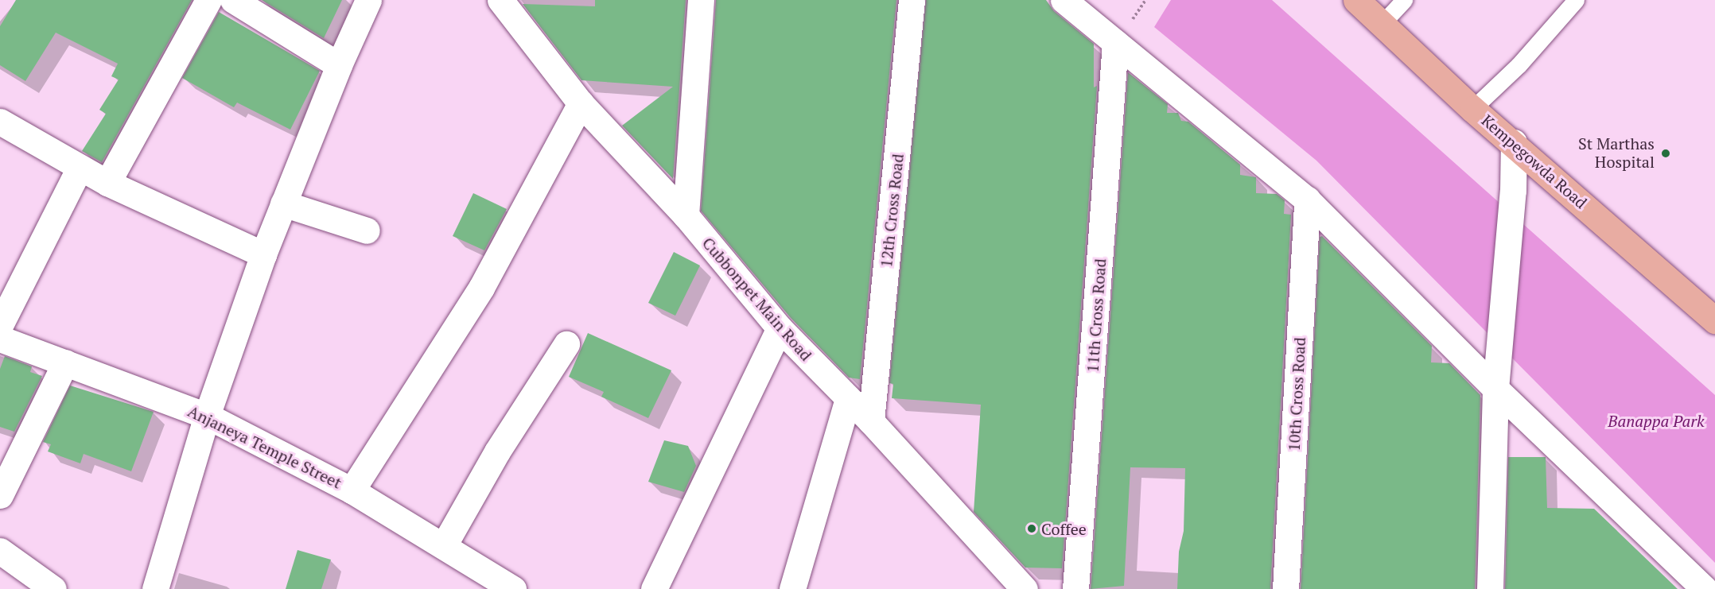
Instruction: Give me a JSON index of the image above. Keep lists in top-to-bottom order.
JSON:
{
  "streets": {
    "main road": ["Kempegowda Road"],
    "street": [
      "12th Cross Road",
      "Cubbonpet Main Road",
      "11th Cross Road",
      "10th Cross Road",
      "Anjaneya Temple Street"
    ]
  },
  "crossings": [
    ["12th Cross Road", "Cubbonpet Main Road"]
  ],
  "parks": ["Banappa Park"],
  "places": ["St Marthas Hospital", "Coffee"]
}
